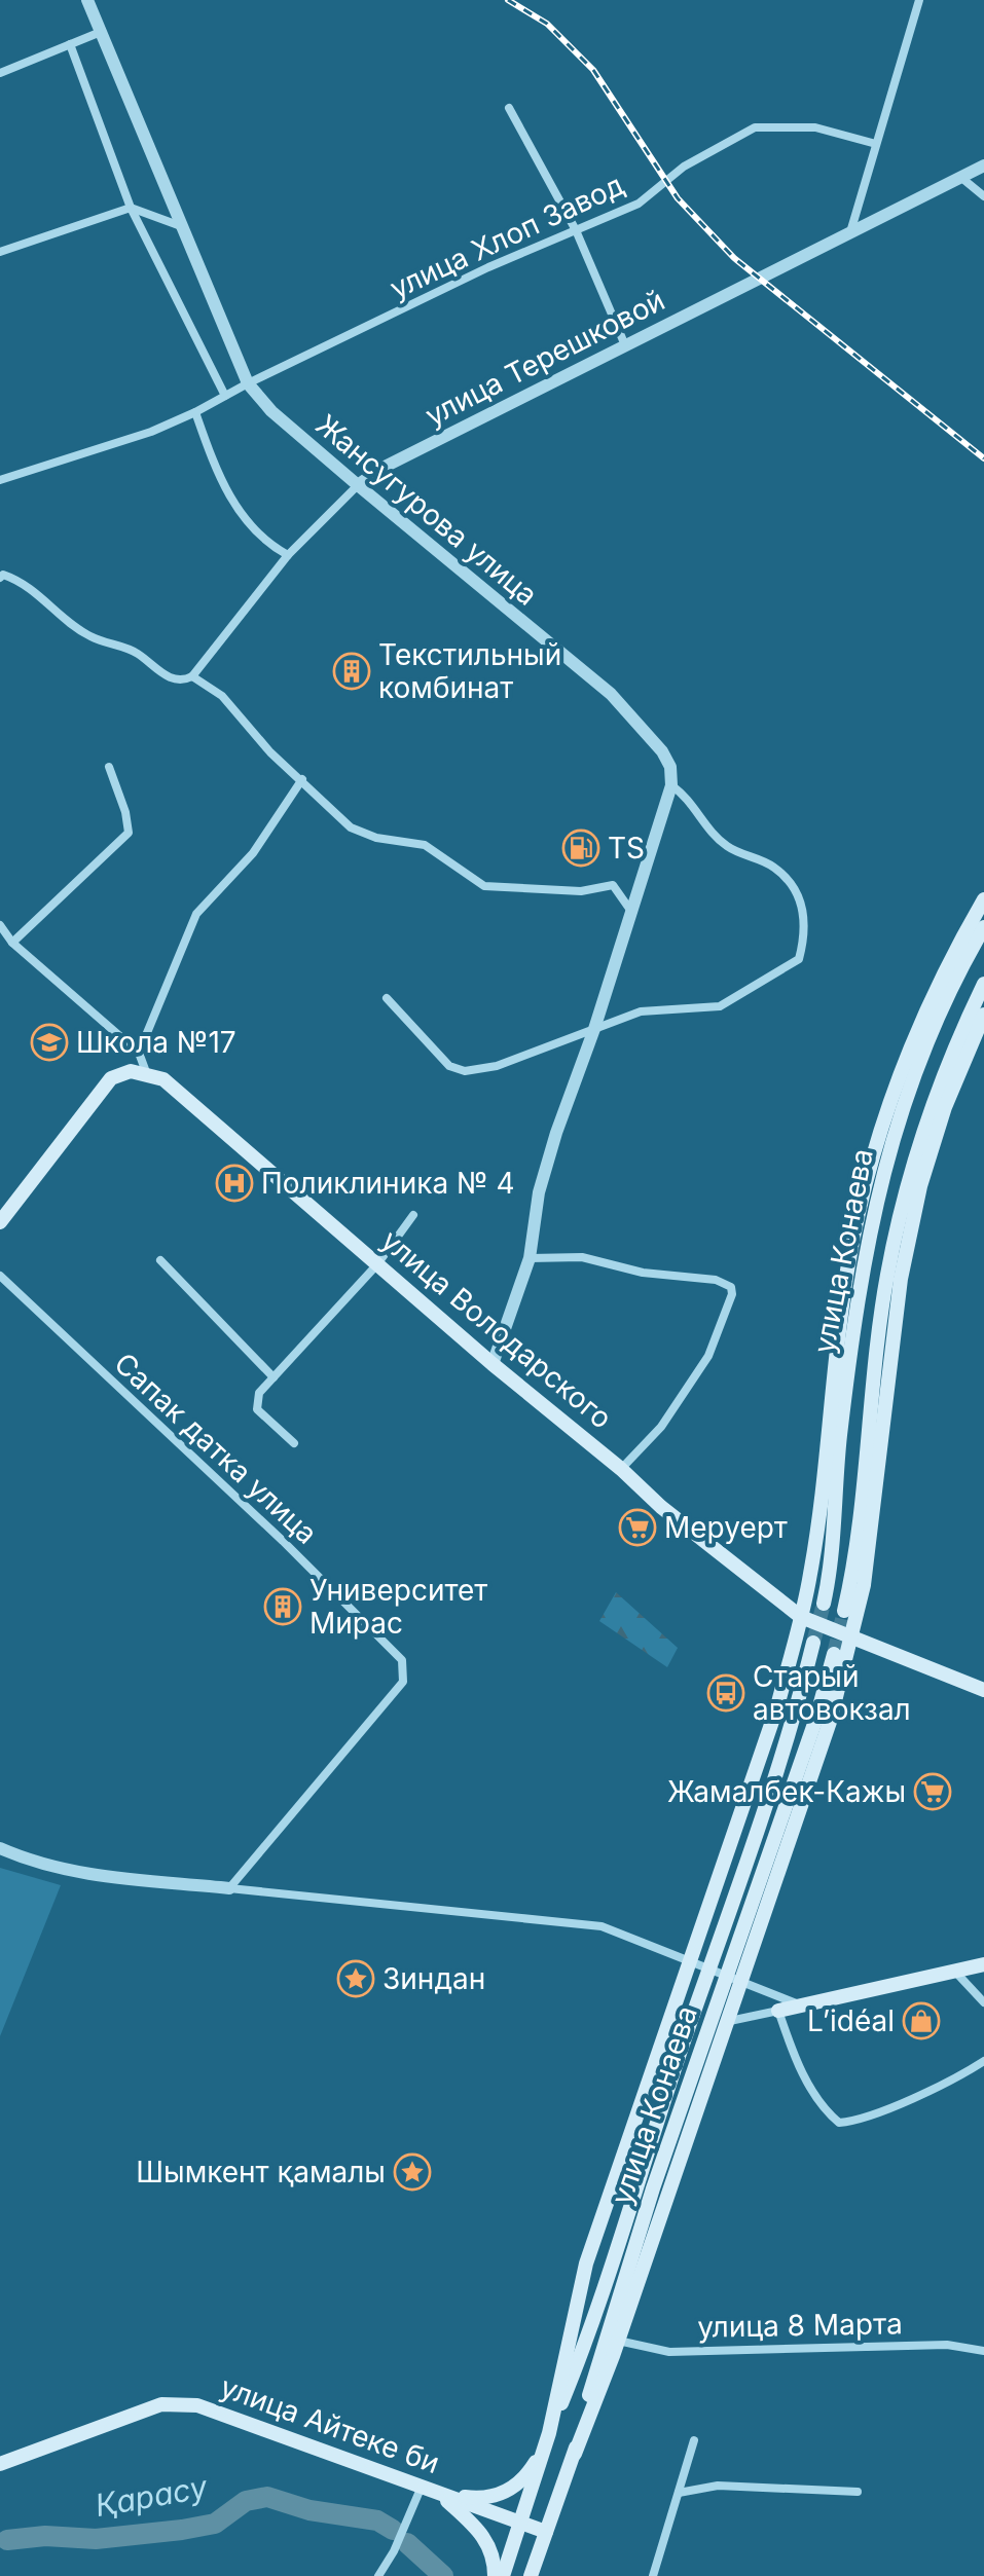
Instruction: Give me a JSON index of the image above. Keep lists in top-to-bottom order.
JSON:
{
  "streets": {
    "main road": ["улица Конаева", "улица Володарского", "улица Айтеке би"],
    "street": [
      "улица Хлоп Завод",
      "улица Терешковой",
      "Жансугурова улица",
      "Сапак датка улица",
      "улица 8 Марта"
    ]
  },
  "crossings": [
    ["улица Хлоп Завод", "Жансугурова улица"],
    ["улица Терешковой", "Жансугурова улица"],
    ["улица Конаева", "улица Володарского"],
    ["улица Конаева", "улица Айтеке би"]
  ],
  "water": ["Қарасу"],
  "places": {
    "building": ["Текстильный комбинат", "Университет Мирас"],
    "fuel station": ["TS"],
    "school or university": ["Школа №17"],
    "hospital": ["Поликлиника № 4"],
    "supermarket": ["Меруерт", "Жамалбек-Кажы"],
    "bus stop": ["Старый автовокзал"],
    "place": ["Зиндан", "Шымкент қамалы"],
    "shop": ["L’idéal"]
  }
}
